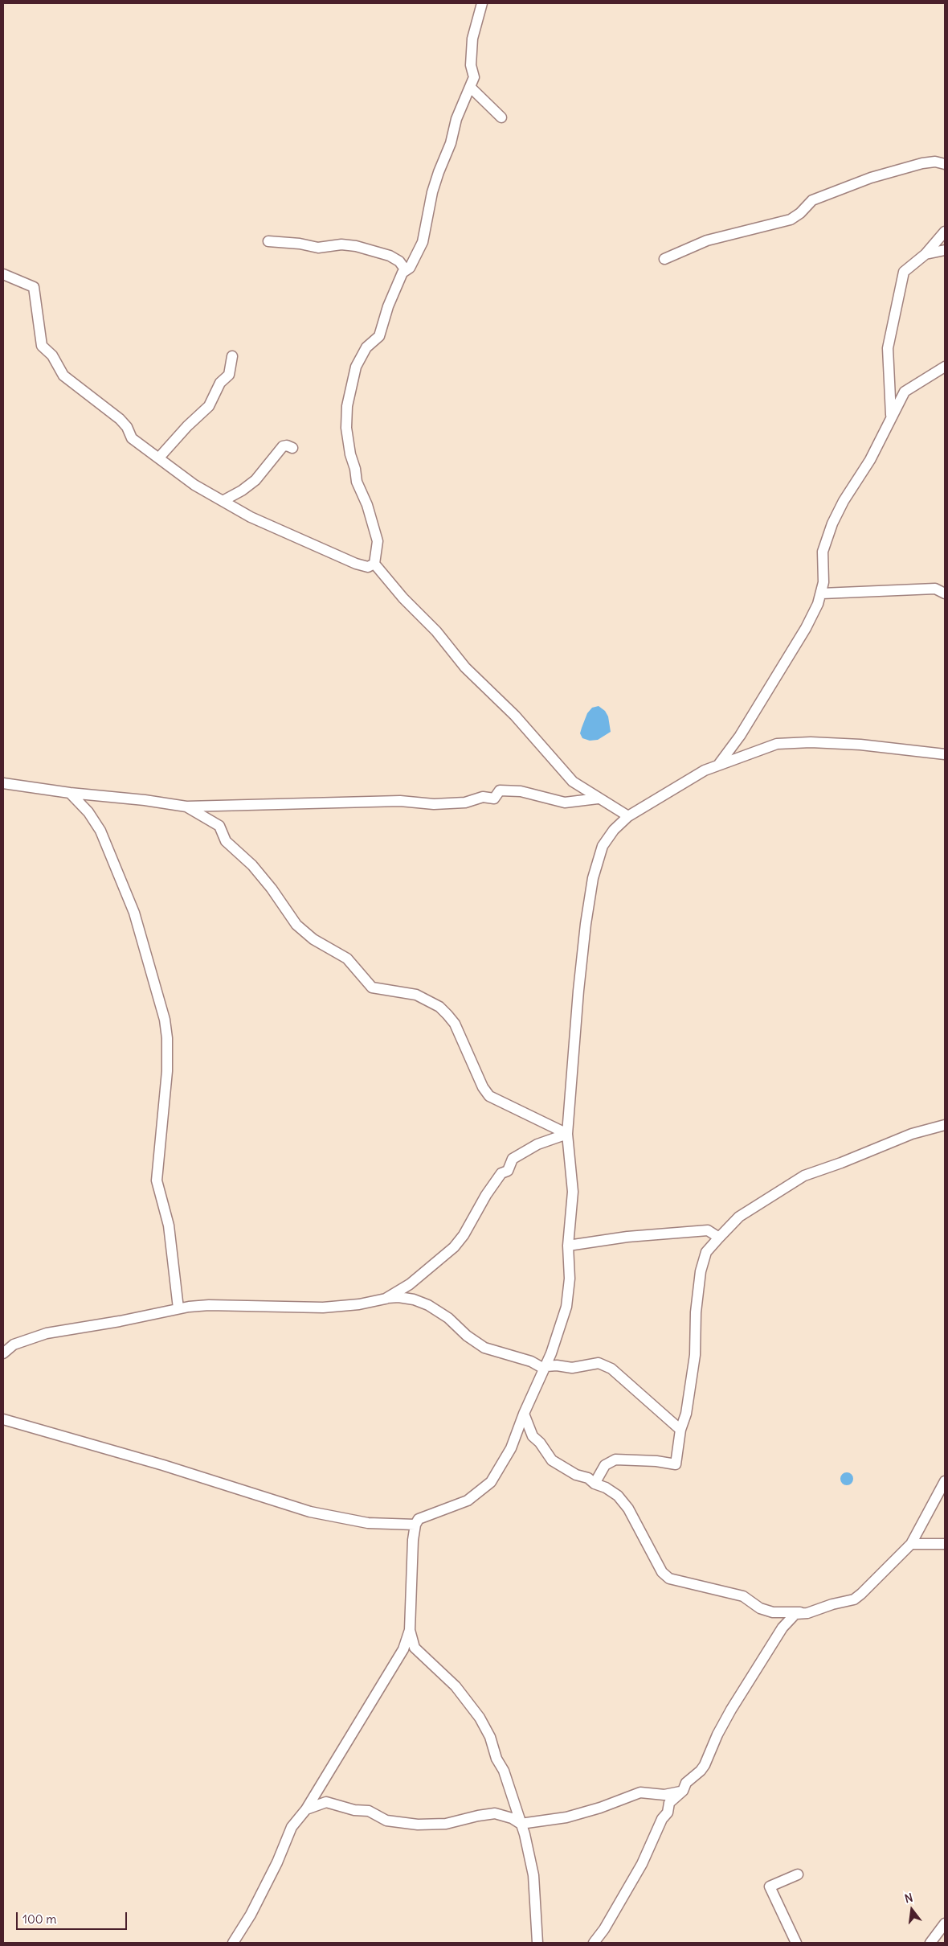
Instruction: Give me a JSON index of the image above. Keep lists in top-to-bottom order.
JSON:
{
  "scale_bar": "100 m",
  "north": "top"
}
